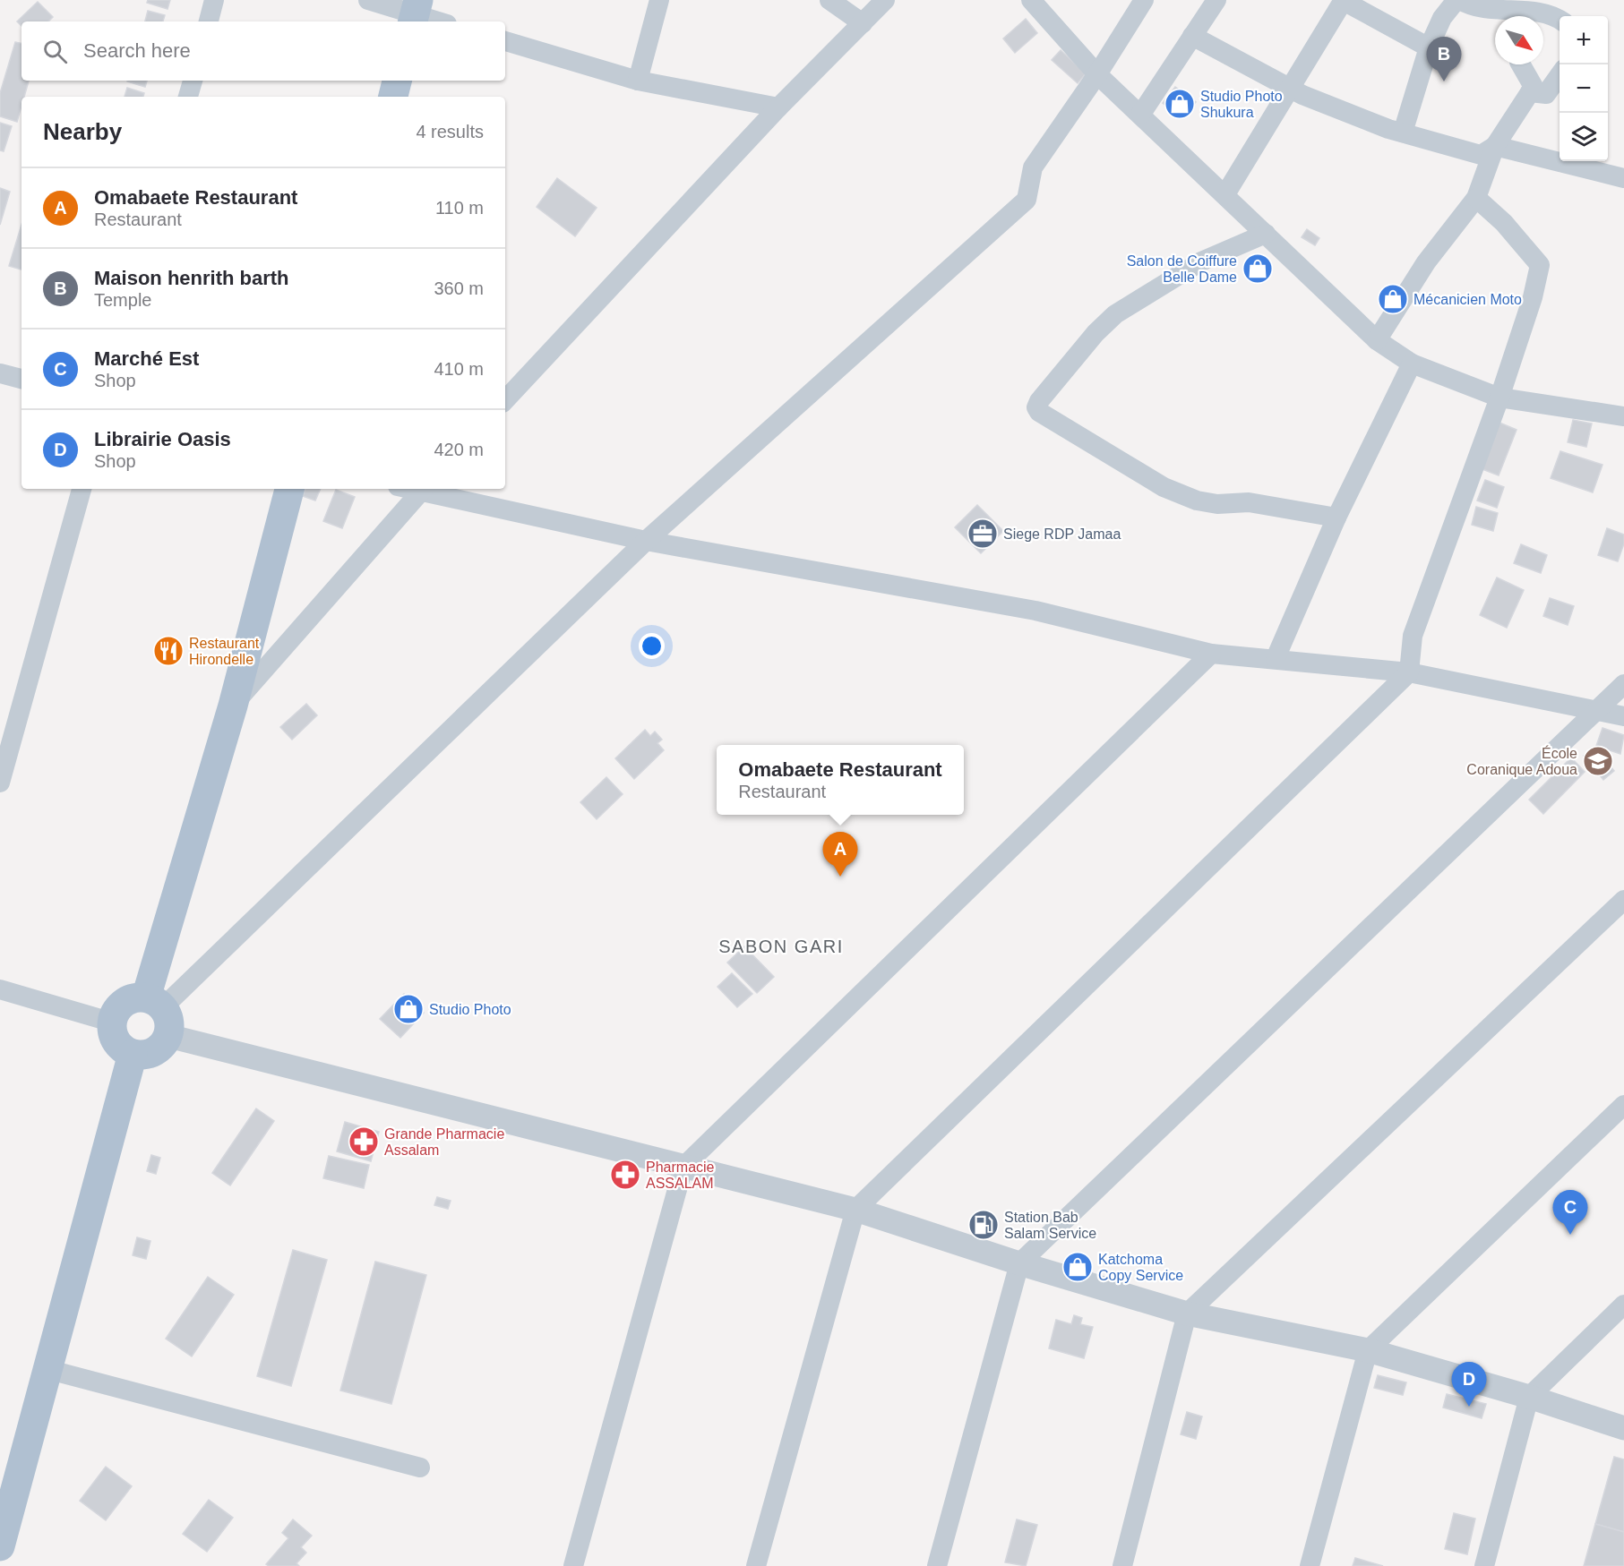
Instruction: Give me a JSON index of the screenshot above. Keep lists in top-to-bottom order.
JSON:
{
  "districts": ["SABON GARI"],
  "places": {
    "shop": [
      "Studio Photo Shukura",
      "Salon de Coiffure Belle Dame",
      "Mécanicien Moto",
      "Studio Photo",
      "Katchoma Copy Service"
    ],
    "office": ["Siege RDP Jamaa"],
    "restaurant": ["Restaurant Hirondelle"],
    "school or university": ["École Coranique Adoua"],
    "pharmacy": ["Grande Pharmacie Assalam", "Pharmacie ASSALAM"],
    "fuel station": ["Station Bab Salam Service"]
  },
  "north": "bottom right",
  "page": {
    "map_buttons": ["+", "−"],
    "search": "Search here",
    "pins": [
      "B",
      "A",
      "C",
      "D"
    ],
    "heading": ["Nearby", "4 results"],
    "list": [
      {
        "mark": "A",
        "name": "Omabaete Restaurant",
        "note": "Restaurant",
        "value": "110 m"
      },
      {
        "mark": "B",
        "name": "Maison henrith barth",
        "note": "Temple",
        "value": "360 m"
      },
      {
        "mark": "C",
        "name": "Marché Est",
        "note": "Shop",
        "value": "410 m"
      },
      {
        "mark": "D",
        "name": "Librairie Oasis",
        "note": "Shop",
        "value": "420 m"
      }
    ],
    "popup": ["Omabaete Restaurant", "Restaurant"]
  }
}
